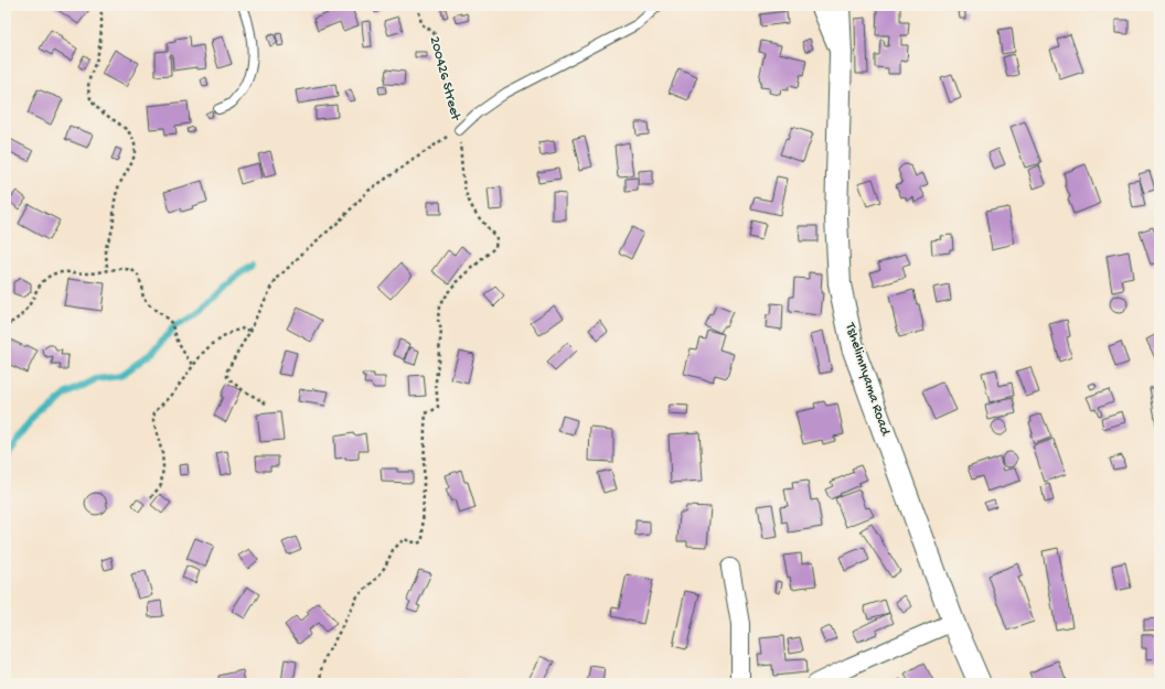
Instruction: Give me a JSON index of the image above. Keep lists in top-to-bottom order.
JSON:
{
  "streets": {
    "street": ["Tshelimnyama Road"],
    "path": ["200426 Street"]
  }
}
